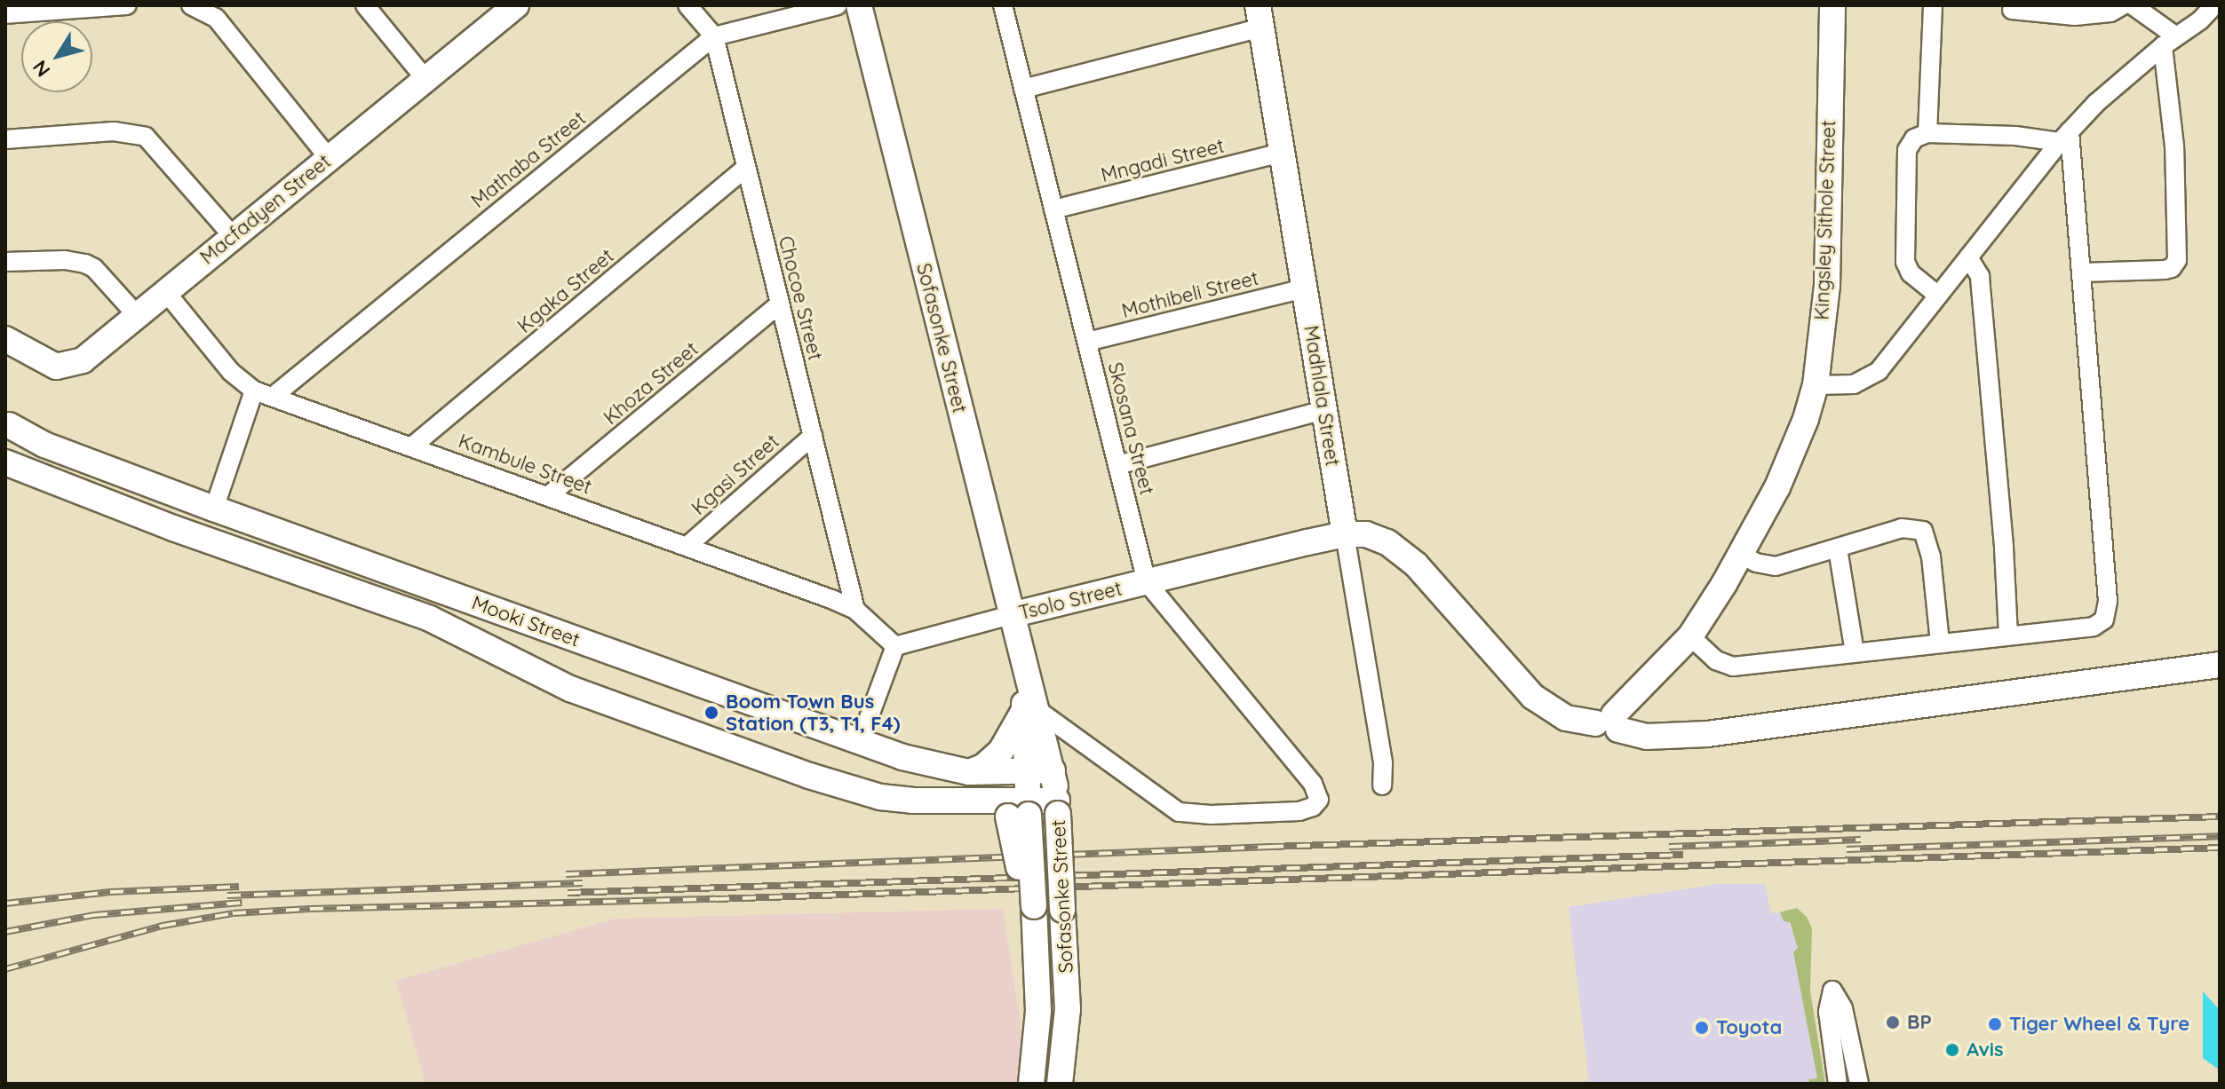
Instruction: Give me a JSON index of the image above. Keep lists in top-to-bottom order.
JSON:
{
  "streets": {
    "main road": [
      "Macfadyen Street",
      "Kingsley Sithole Street",
      "Sofasonke Street",
      "Madhlala Street",
      "Tsolo Street",
      "Mooki Street"
    ],
    "street": [
      "Mathaba Street",
      "Mngadi Street",
      "Kgaka Street",
      "Mothibeli Street",
      "Chocoe Street",
      "Khoza Street",
      "Skosana Street",
      "Kambule Street",
      "Kgasi Street"
    ]
  },
  "crossings": [
    ["Mathaba Street", "Chocoe Street"],
    ["Mathaba Street", "Kambule Street"],
    ["Mngadi Street", "Madhlala Street"],
    ["Mngadi Street", "Skosana Street"],
    ["Macfadyen Street", "Kambule Street"],
    ["Kgaka Street", "Chocoe Street"],
    ["Kgaka Street", "Kambule Street"],
    ["Mothibeli Street", "Madhlala Street"],
    ["Mothibeli Street", "Skosana Street"],
    ["Chocoe Street", "Khoza Street"],
    ["Chocoe Street", "Kambule Street"],
    ["Chocoe Street", "Kgasi Street"],
    ["Sofasonke Street", "Skosana Street"],
    ["Sofasonke Street", "Tsolo Street"],
    ["Sofasonke Street", "Mooki Street"],
    ["Khoza Street", "Kambule Street"],
    ["Madhlala Street", "Tsolo Street"],
    ["Skosana Street", "Tsolo Street"],
    ["Kambule Street", "Kgasi Street"],
    ["Kambule Street", "Tsolo Street"]
  ],
  "places": [
    "Boom Town Bus Station (T3, T1, F4)",
    "BP",
    "Tiger Wheel & Tyre",
    "Toyota",
    "Avis"
  ],
  "north": "bottom left"
}
